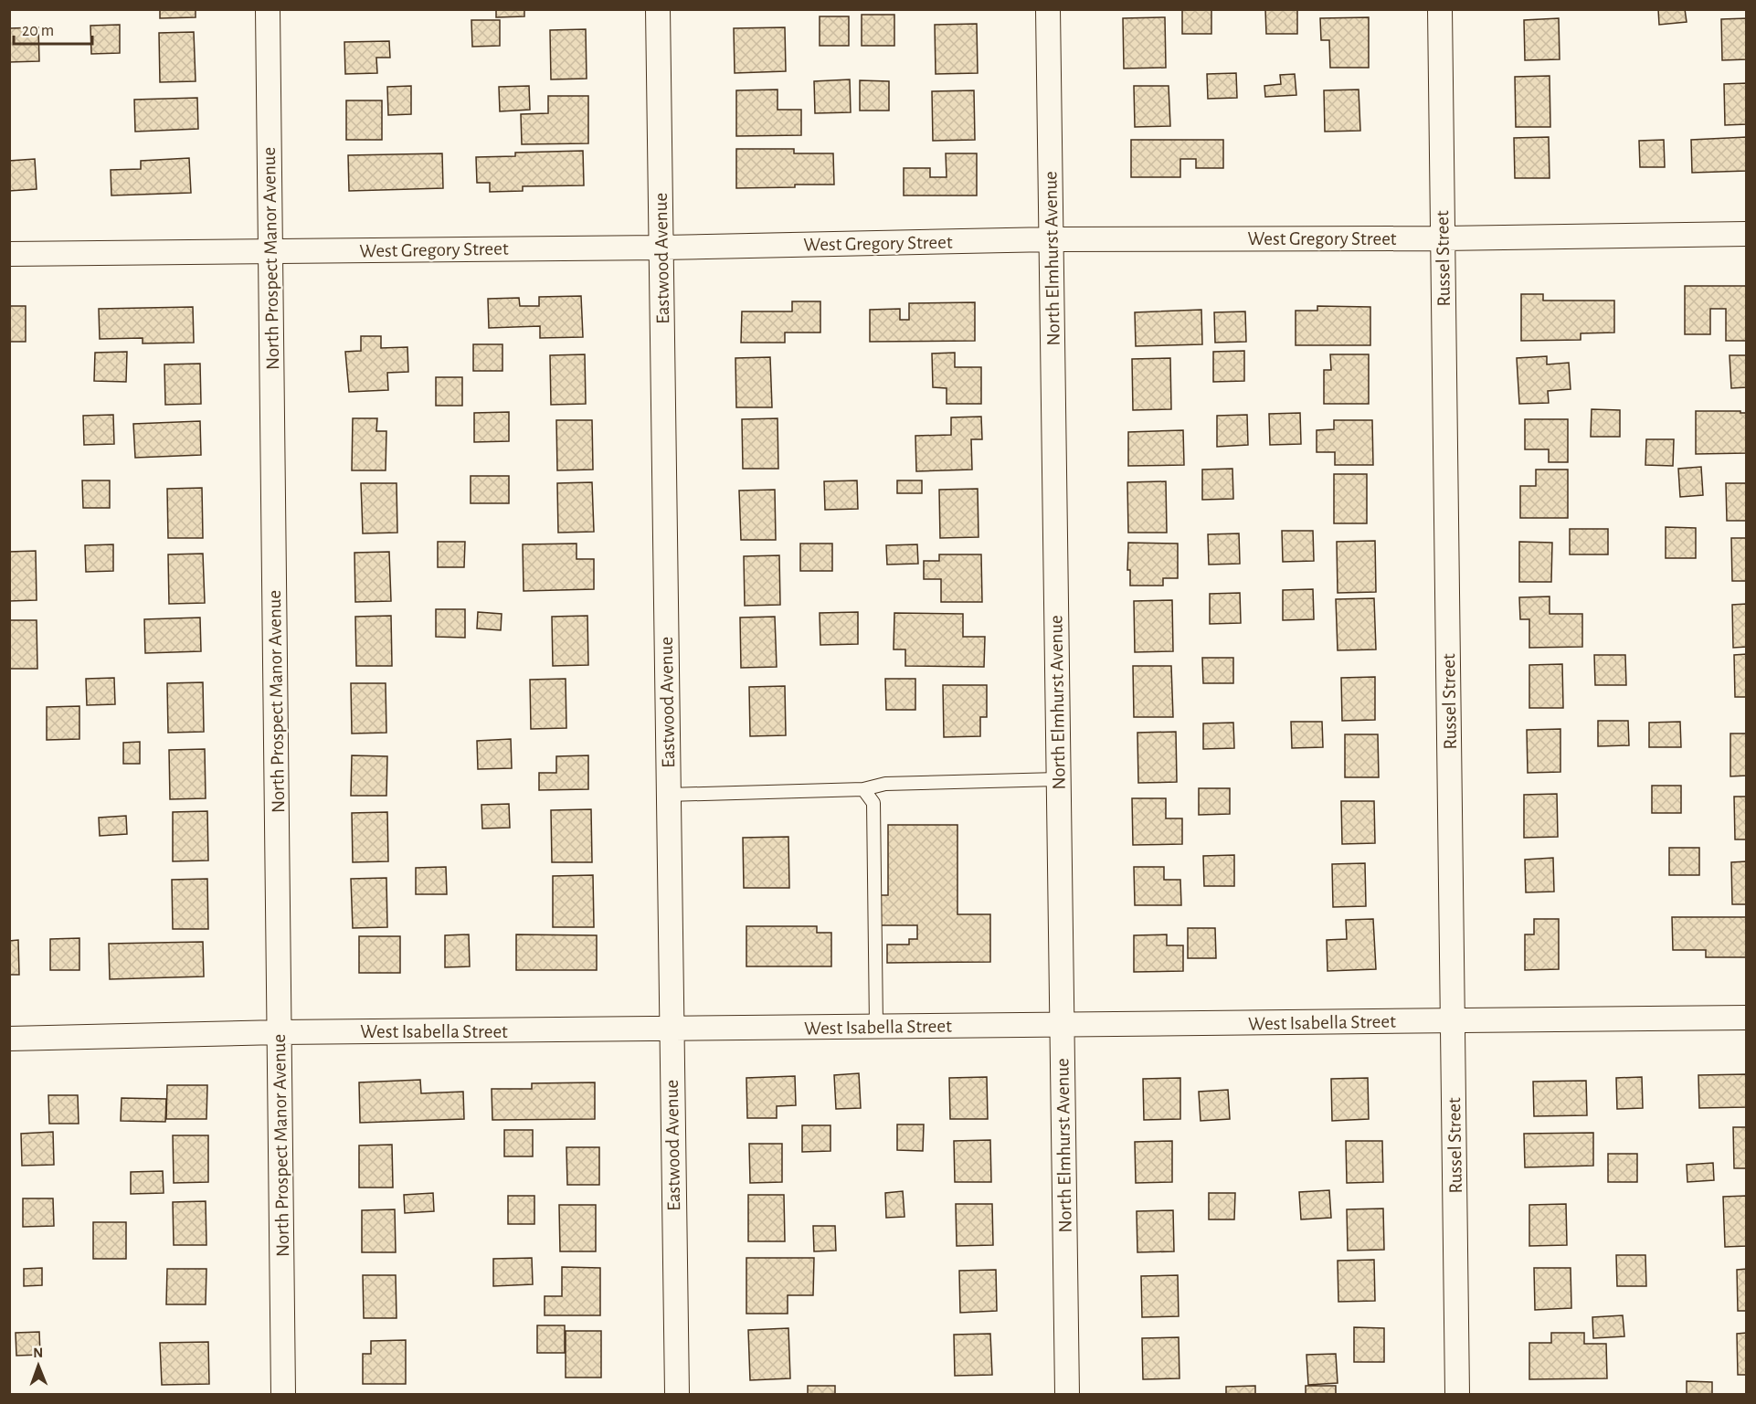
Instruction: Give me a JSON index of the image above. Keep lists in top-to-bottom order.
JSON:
{
  "streets": {
    "street": [
      "West Gregory Street",
      "North Prospect Manor Avenue",
      "Eastwood Avenue",
      "North Elmhurst Avenue",
      "Russel Street",
      "West Isabella Street"
    ]
  },
  "crossings": [
    ["West Gregory Street", "North Prospect Manor Avenue"],
    ["West Gregory Street", "Eastwood Avenue"],
    ["West Gregory Street", "North Elmhurst Avenue"],
    ["West Gregory Street", "Russel Street"],
    ["North Prospect Manor Avenue", "West Isabella Street"],
    ["Eastwood Avenue", "West Isabella Street"],
    ["North Elmhurst Avenue", "West Isabella Street"],
    ["Russel Street", "West Isabella Street"]
  ],
  "scale_bar": "20 m",
  "north": "top"
}
